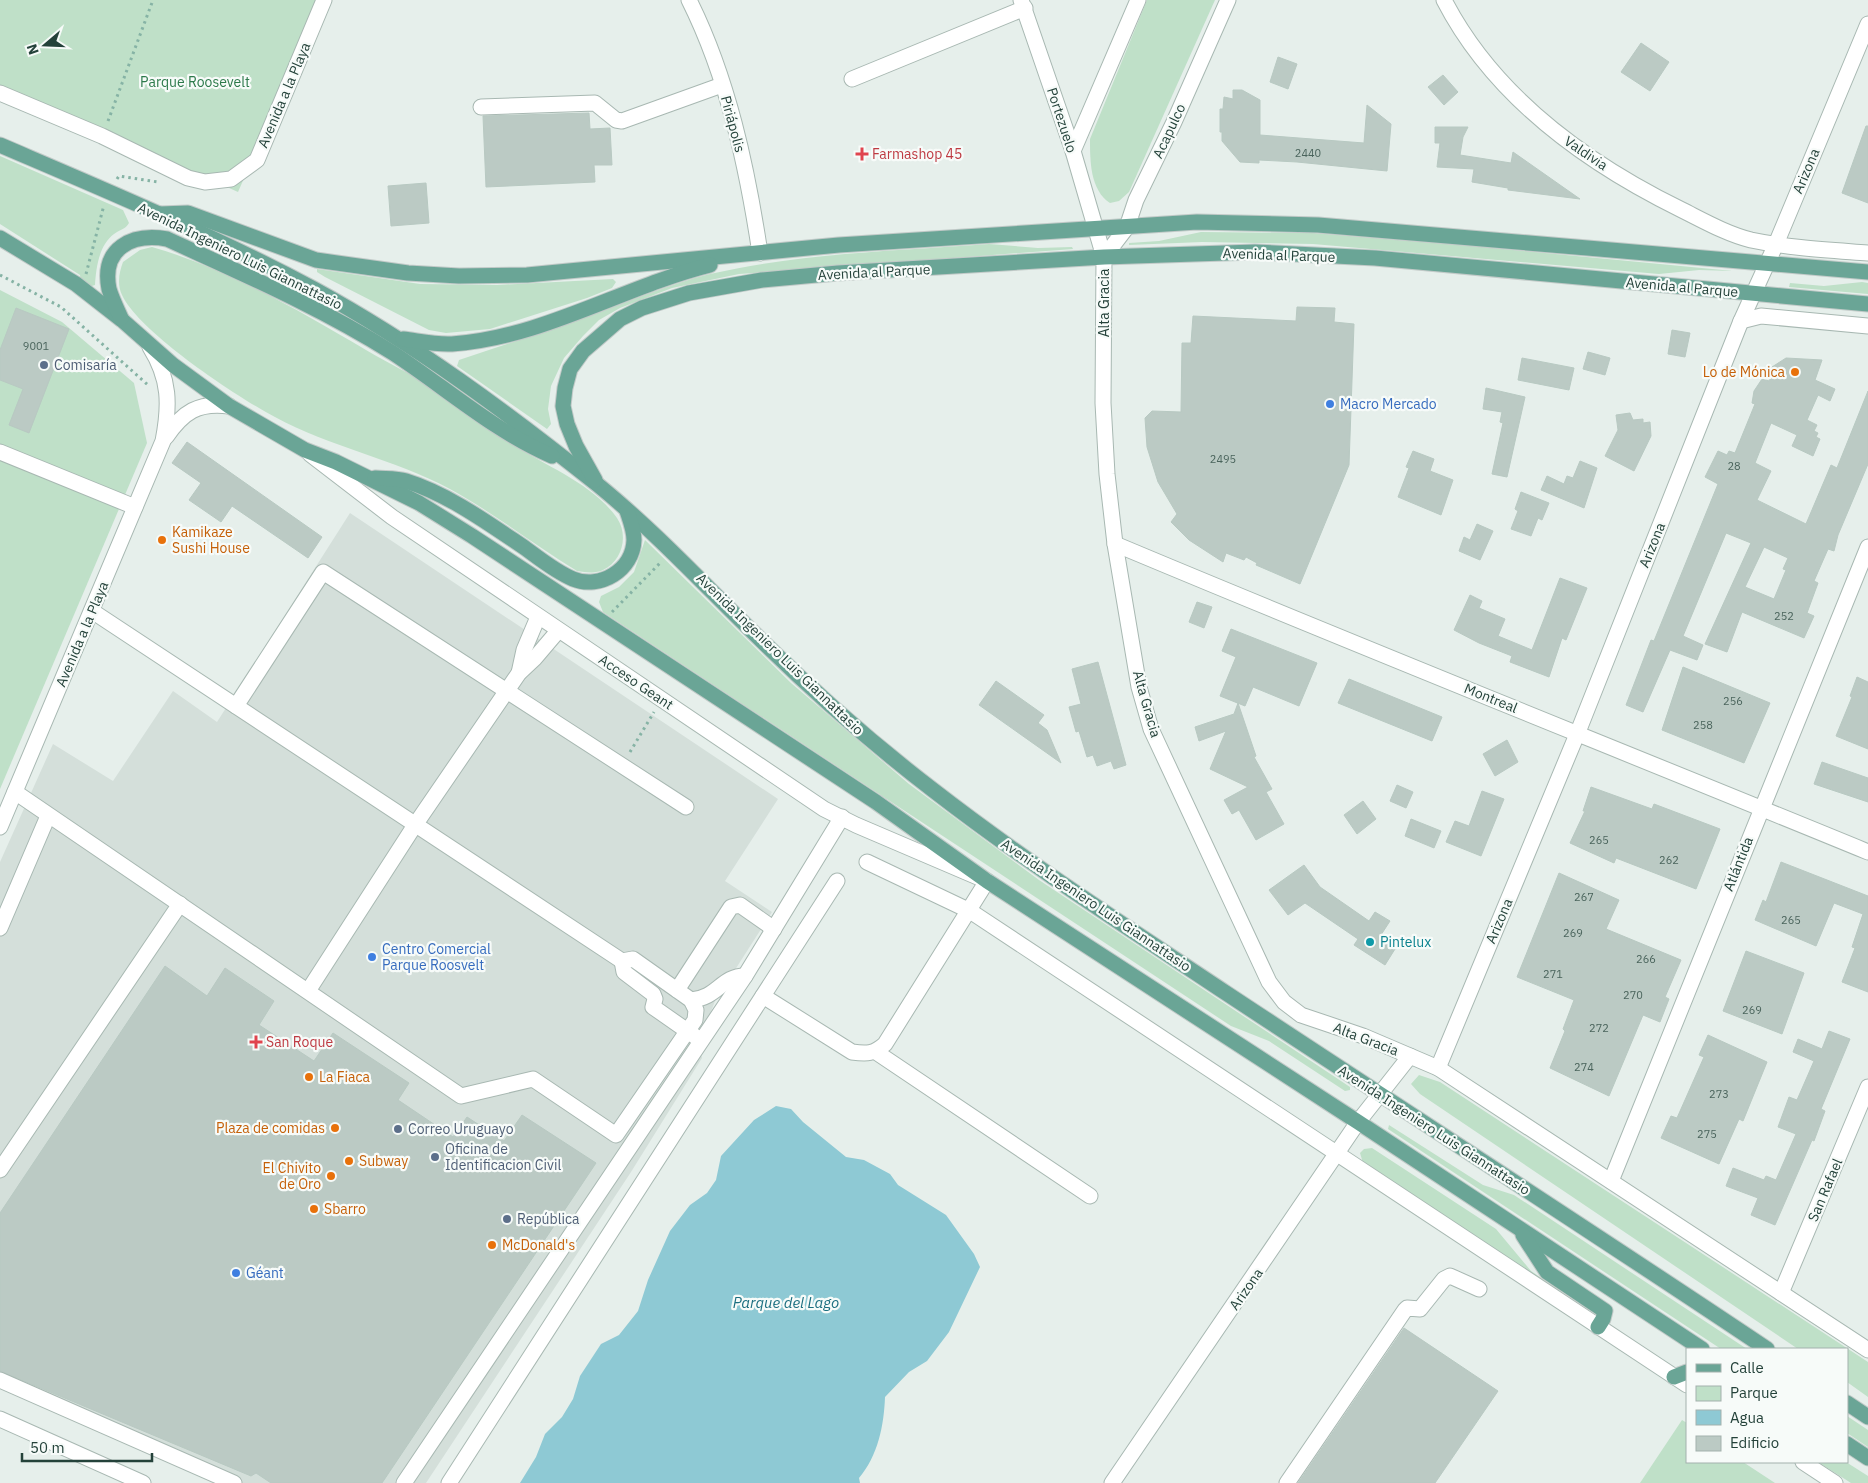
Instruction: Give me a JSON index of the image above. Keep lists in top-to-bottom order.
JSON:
{
  "streets": {
    "main road": ["Avenida al Parque", "Avenida Ingeniero Luis Giannattasio"],
    "street": [
      "Avenida a la Playa",
      "Portezuelo",
      "Piriápolis",
      "Acapulco",
      "Valdivia",
      "Arizona",
      "Alta Gracia",
      "Acceso Geant",
      "Montreal",
      "Atlántida",
      "San Rafael"
    ]
  },
  "crossings": [
    ["Portezuelo", "Avenida al Parque"],
    ["Portezuelo", "Alta Gracia"],
    ["Piriápolis", "Avenida al Parque"],
    ["Acapulco", "Avenida al Parque"],
    ["Acapulco", "Alta Gracia"],
    ["Valdivia", "Arizona"],
    ["Arizona", "Avenida al Parque"],
    ["Arizona", "Avenida Ingeniero Luis Giannattasio"],
    ["Arizona", "Alta Gracia"],
    ["Arizona", "Montreal"],
    ["Avenida al Parque", "Avenida Ingeniero Luis Giannattasio"],
    ["Avenida al Parque", "Alta Gracia"],
    ["Alta Gracia", "Montreal"],
    ["Montreal", "Atlántida"]
  ],
  "water": ["Parque del Lago"],
  "parks": ["Parque Roosevelt"],
  "places": {
    "health": ["Farmashop 45", "San Roque"],
    "other": [
      "Comisaría",
      "Lo de Mónica",
      "Macro Mercado",
      "Kamikaze Sushi House",
      "Pintelux",
      "Centro Comercial Parque Roosvelt",
      "La Fiaca",
      "Plaza de comidas",
      "Correo Uruguayo",
      "Oficina de Identificacion Civil",
      "Subway",
      "El Chivito de Oro",
      "Sbarro",
      "República",
      "McDonald's",
      "Géant"
    ]
  },
  "house_numbers": [
    "2440",
    "9001",
    "2495",
    "28",
    "252",
    "256",
    "258",
    "265",
    "262",
    "267",
    "265",
    "269",
    "266",
    "271",
    "270",
    "269",
    "272",
    "274",
    "273",
    "275"
  ],
  "legend": [
    "Calle",
    "Parque",
    "Agua",
    "Edificio"
  ],
  "scale_bar": "50 m",
  "north": "left"
}
